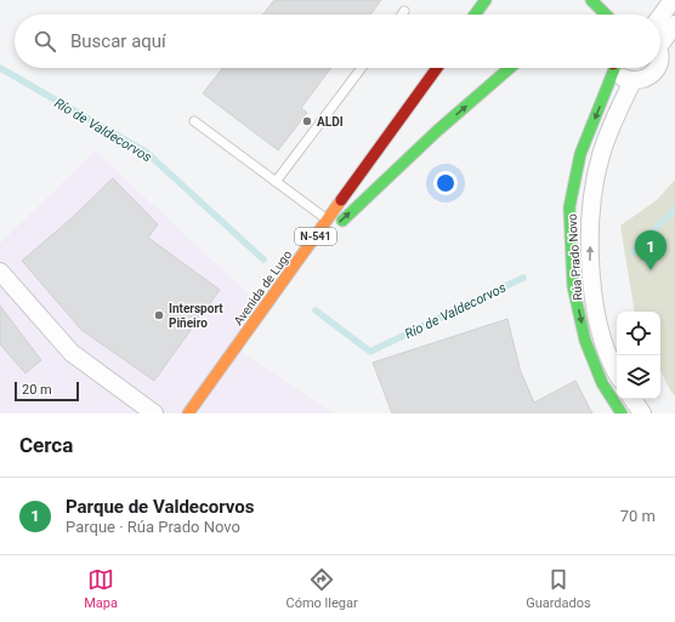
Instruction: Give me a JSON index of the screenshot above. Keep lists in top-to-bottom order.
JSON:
{
  "streets": {
    "main road": ["N-541", "Rúa Prado Novo", "Avenida de Lugo"]
  },
  "water": ["Río de Valdecorvos"],
  "places": ["ALDI", "Intersport Piñeiro"],
  "scale_bar": "20 m",
  "page": {
    "search": "Buscar aquí",
    "pins": "1",
    "scale": "20 m",
    "heading": "Cerca",
    "list": [
      {
        "mark": "1",
        "name": "Parque de Valdecorvos",
        "note": "Parque · Rúa Prado Novo",
        "value": "70 m"
      }
    ],
    "nav": ["Mapa", "Cómo llegar", "Guardados"]
  }
}
